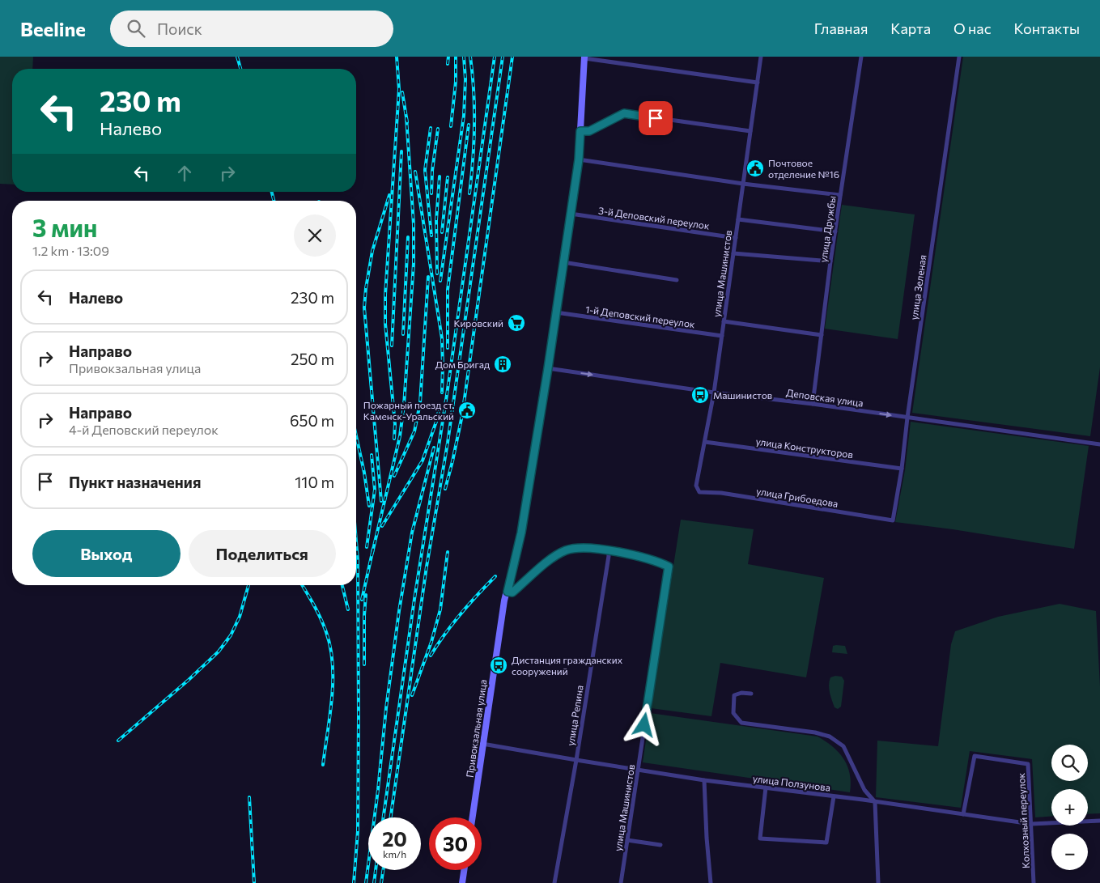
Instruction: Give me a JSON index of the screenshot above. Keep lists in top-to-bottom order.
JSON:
{
  "streets": {
    "street": [
      "3-й Деповский переулок",
      "улица Дружбы",
      "улица Машинистов",
      "улица Зеленая",
      "1-й Деповский переулок",
      "Деповская улица",
      "улица Конструкторов",
      "улица Грибоедова",
      "улица Репина",
      "Привокзальная улица",
      "улица Ползунова",
      "Колхозный переулок"
    ]
  },
  "crossings": [
    ["3-й Деповский переулок", "улица Машинистов"],
    ["3-й Деповский переулок", "Привокзальная улица"],
    ["улица Дружбы", "Деповская улица"],
    ["улица Машинистов", "1-й Деповский переулок"],
    ["улица Машинистов", "Деповская улица"],
    ["улица Машинистов", "улица Конструкторов"],
    ["улица Машинистов", "улица Грибоедова"],
    ["улица Машинистов", "улица Репина"],
    ["улица Машинистов", "улица Ползунова"],
    ["улица Зеленая", "Деповская улица"],
    ["улица Зеленая", "улица Конструкторов"],
    ["улица Зеленая", "улица Грибоедова"],
    ["1-й Деповский переулок", "Привокзальная улица"],
    ["Деповская улица", "Привокзальная улица"],
    ["улица Репина", "улица Ползунова"],
    ["Привокзальная улица", "улица Ползунова"],
    ["улица Ползунова", "Колхозный переулок"]
  ],
  "one_way": ["Деповская улица"],
  "places": {
    "public building": ["Почтовое отделение №16", "Пожарный поезд ст. Каменск-Уральский"],
    "supermarket": ["Кировский"],
    "building": ["Дом Бригад"],
    "bus stop": ["Машинистов", "Дистанция гражданских сооружений"]
  },
  "page": {
    "header": "Beeline",
    "search": "Поиск",
    "nav": [
      "Главная",
      "Карта",
      "О нас",
      "Контакты"
    ],
    "turn": ["230 m", "Налево"],
    "heading": ["3 мин", "1.2 km · 13:09"],
    "list": [
      {
        "name": "Налево",
        "value": "230 m"
      },
      {
        "name": "Направо",
        "note": "Привокзальная улица",
        "value": "250 m"
      },
      {
        "name": "Направо",
        "note": "4-й Деповский переулок",
        "value": "650 m"
      },
      {
        "name": "Пункт назначения",
        "value": "110 m"
      }
    ],
    "buttons": ["Выход", "Поделиться"],
    "map_buttons": ["+", "−"],
    "speed": "20 km/h",
    "limit": "30"
  }
}
